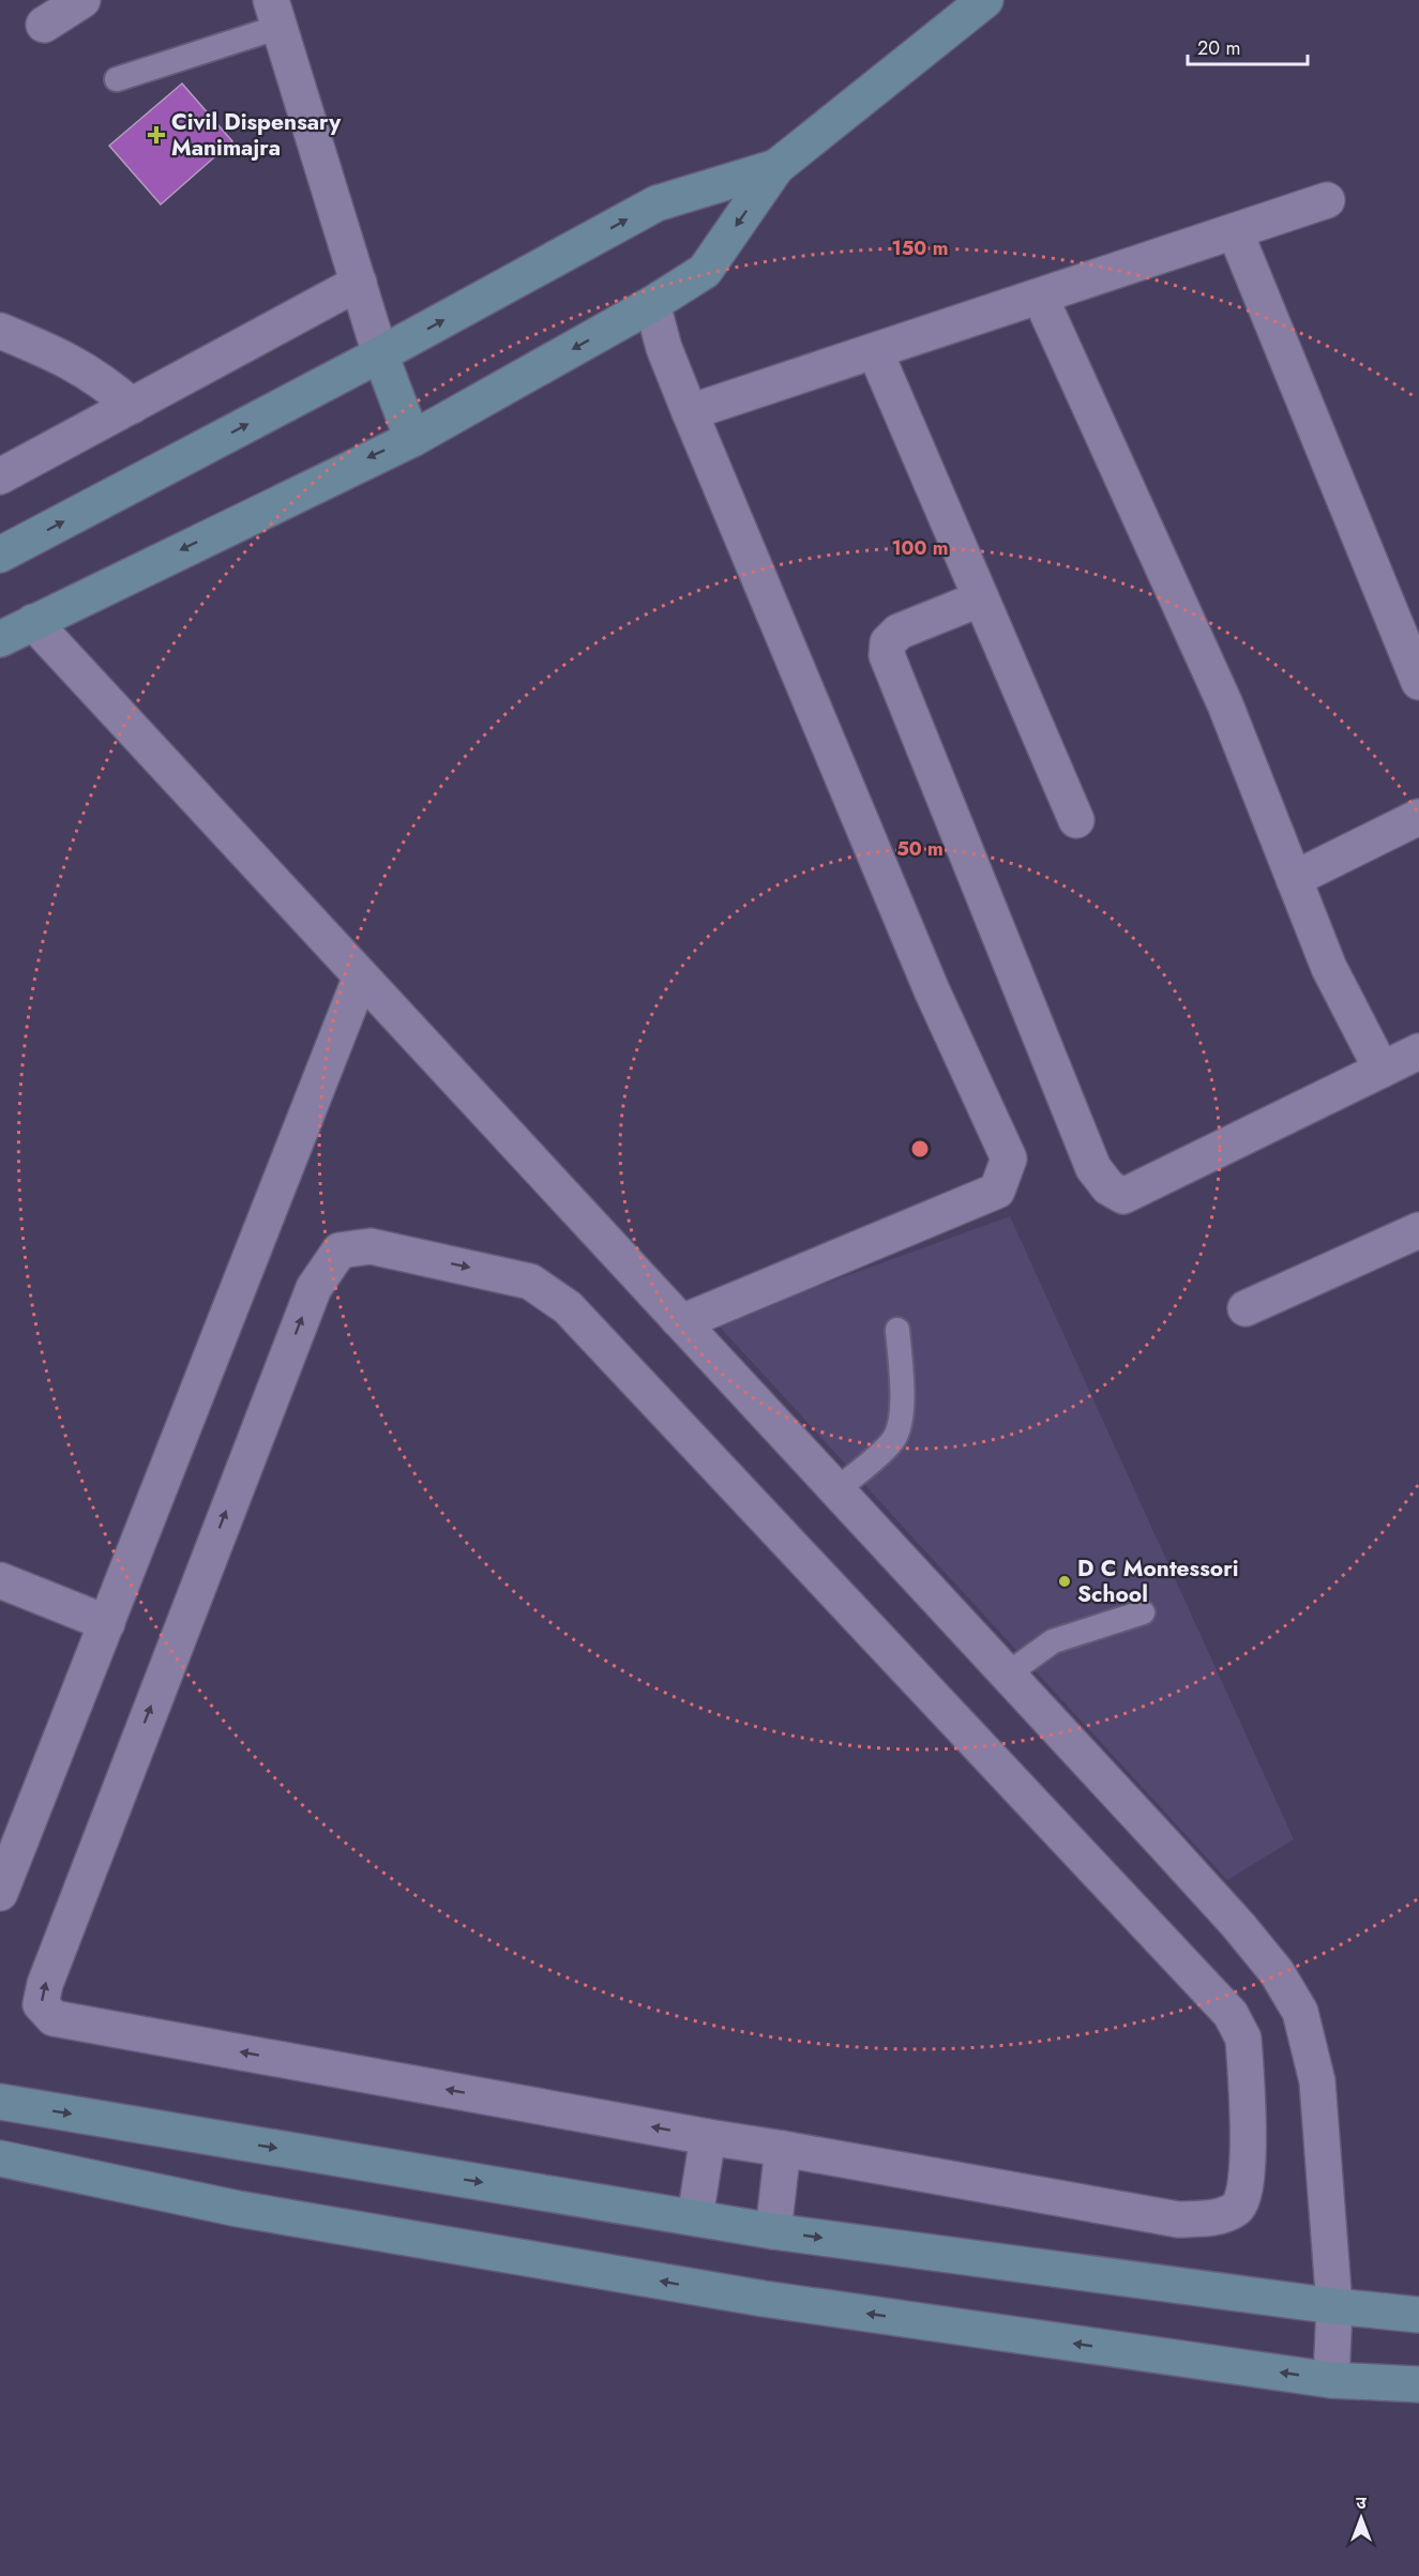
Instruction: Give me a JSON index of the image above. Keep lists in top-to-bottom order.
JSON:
{
  "places": {
    "health": ["Civil Dispensary Manimajra"],
    "other": ["D C Montessori School"]
  },
  "scale_bar": "20 m",
  "north": "top",
  "rings": ["150 m", "100 m", "50 m"]
}
